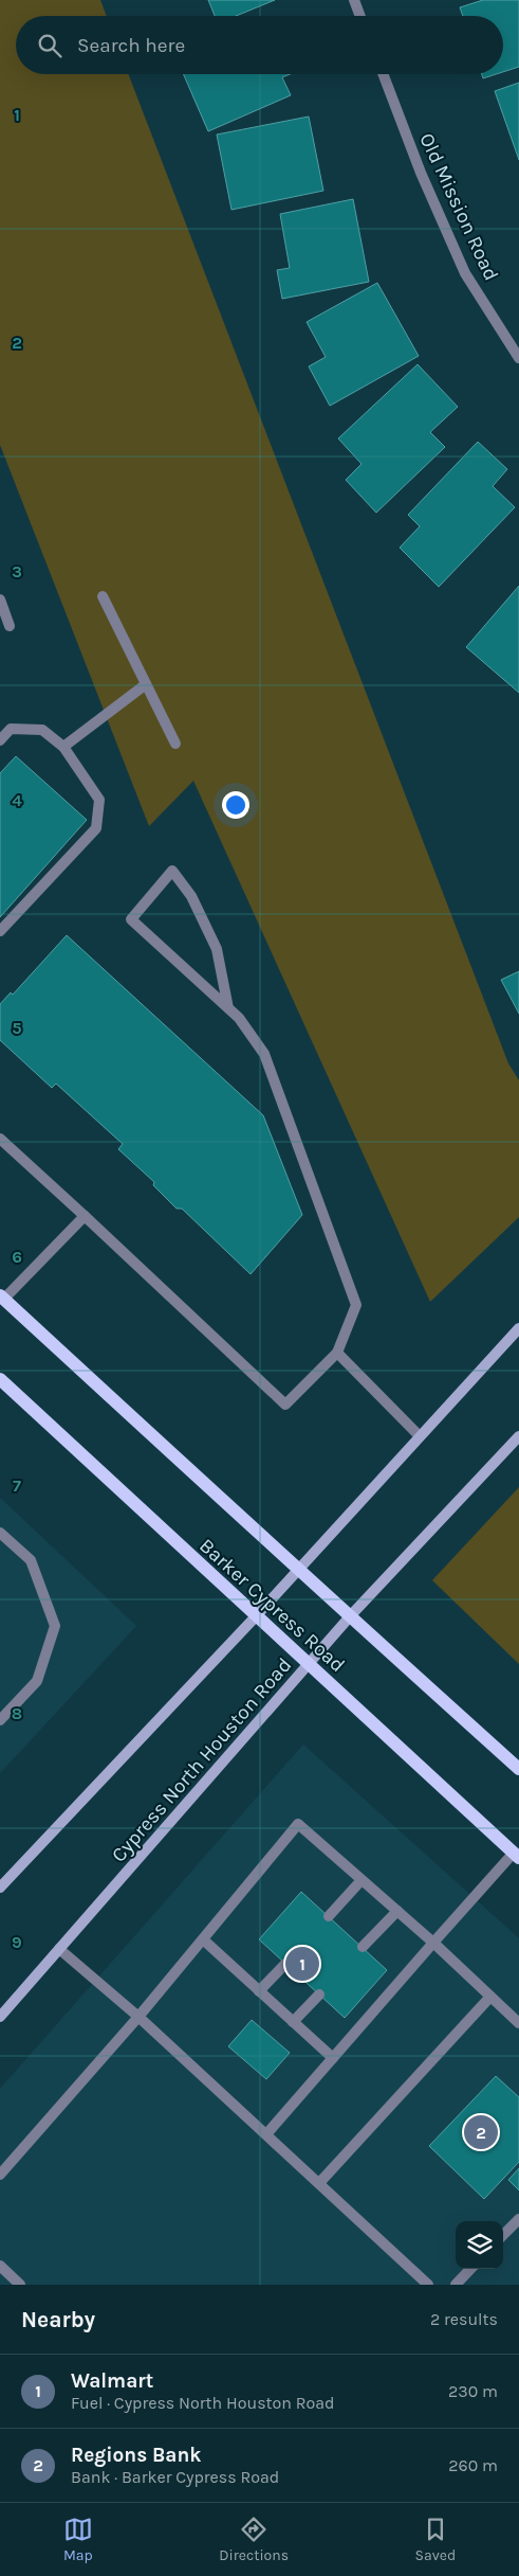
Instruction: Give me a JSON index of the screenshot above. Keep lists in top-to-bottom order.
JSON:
{
  "streets": {
    "main road": ["Barker Cypress Road", "Cypress North Houston Road"],
    "street": ["Old Mission Road"]
  },
  "crossings": [
    ["Barker Cypress Road", "Cypress North Houston Road"]
  ],
  "page": {
    "search": "Search here",
    "pins": ["1", "2"],
    "heading": ["Nearby", "2 results"],
    "list": [
      {
        "mark": "1",
        "name": "Walmart",
        "note": "Fuel · Cypress North Houston Road",
        "value": "230 m"
      },
      {
        "mark": "2",
        "name": "Regions Bank",
        "note": "Bank · Barker Cypress Road",
        "value": "260 m"
      }
    ],
    "nav": ["Map", "Directions", "Saved"]
  },
  "grid": {
    "rows": [
      "1",
      "2",
      "3",
      "4",
      "5",
      "6",
      "7",
      "8",
      "9"
    ]
  }
}
